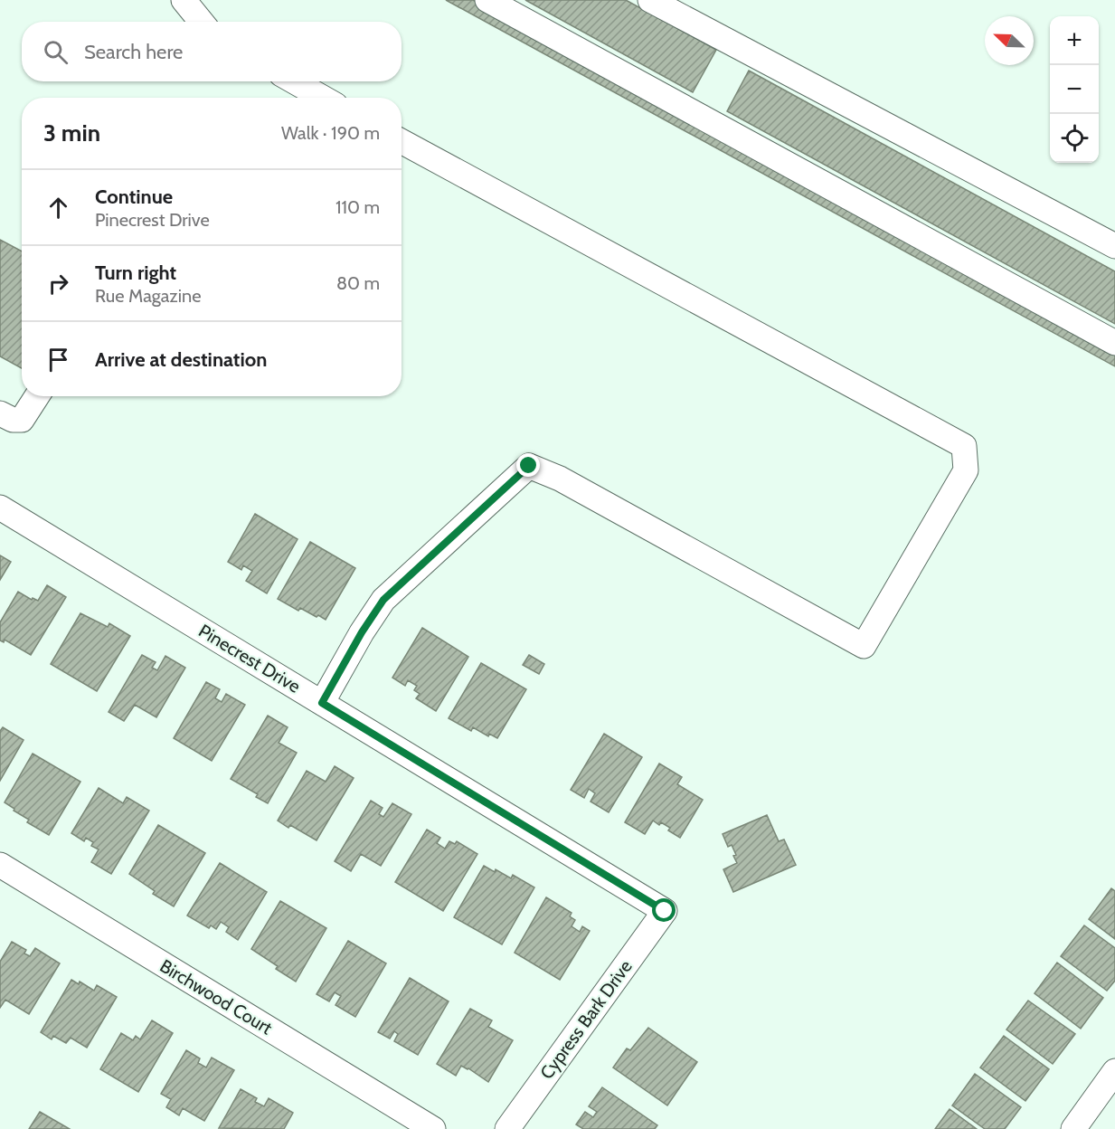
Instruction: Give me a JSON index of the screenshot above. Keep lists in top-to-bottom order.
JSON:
{
  "streets": {
    "street": ["Pinecrest Drive", "Birchwood Court", "Cypress Bark Drive"]
  },
  "crossings": [
    ["Pinecrest Drive", "Cypress Bark Drive"]
  ],
  "north": "top left",
  "page": {
    "map_buttons": ["+", "−"],
    "search": "Search here",
    "heading": ["3 min", "Walk · 190 m"],
    "list": [
      ["Continue", "Pinecrest Drive", "110 m"],
      ["Turn right", "Rue Magazine", "80 m"],
      "Arrive at destination"
    ]
  }
}
